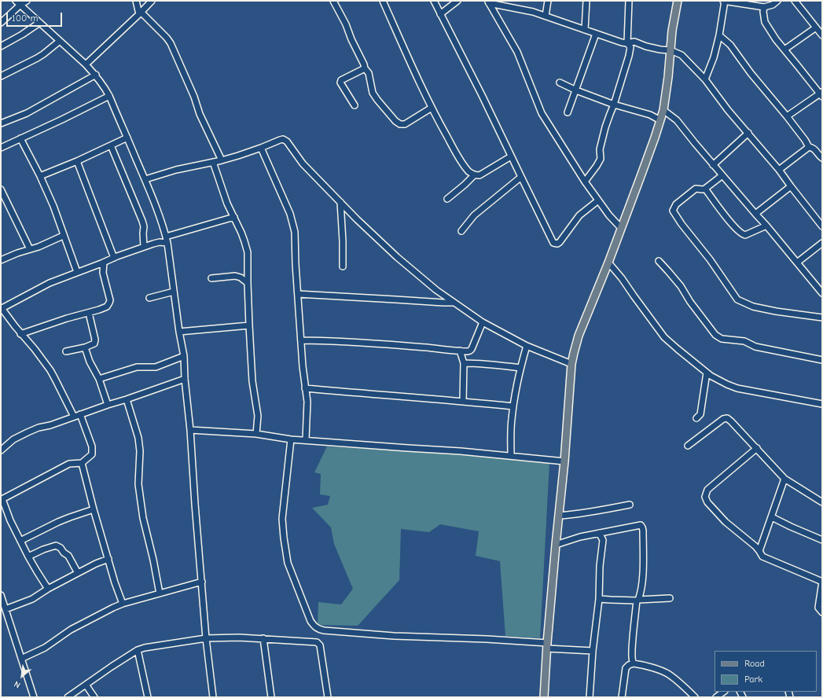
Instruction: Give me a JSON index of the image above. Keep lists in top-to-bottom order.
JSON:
{
  "legend": ["Road", "Park"],
  "scale_bar": "100 m",
  "north": "bottom left"
}
